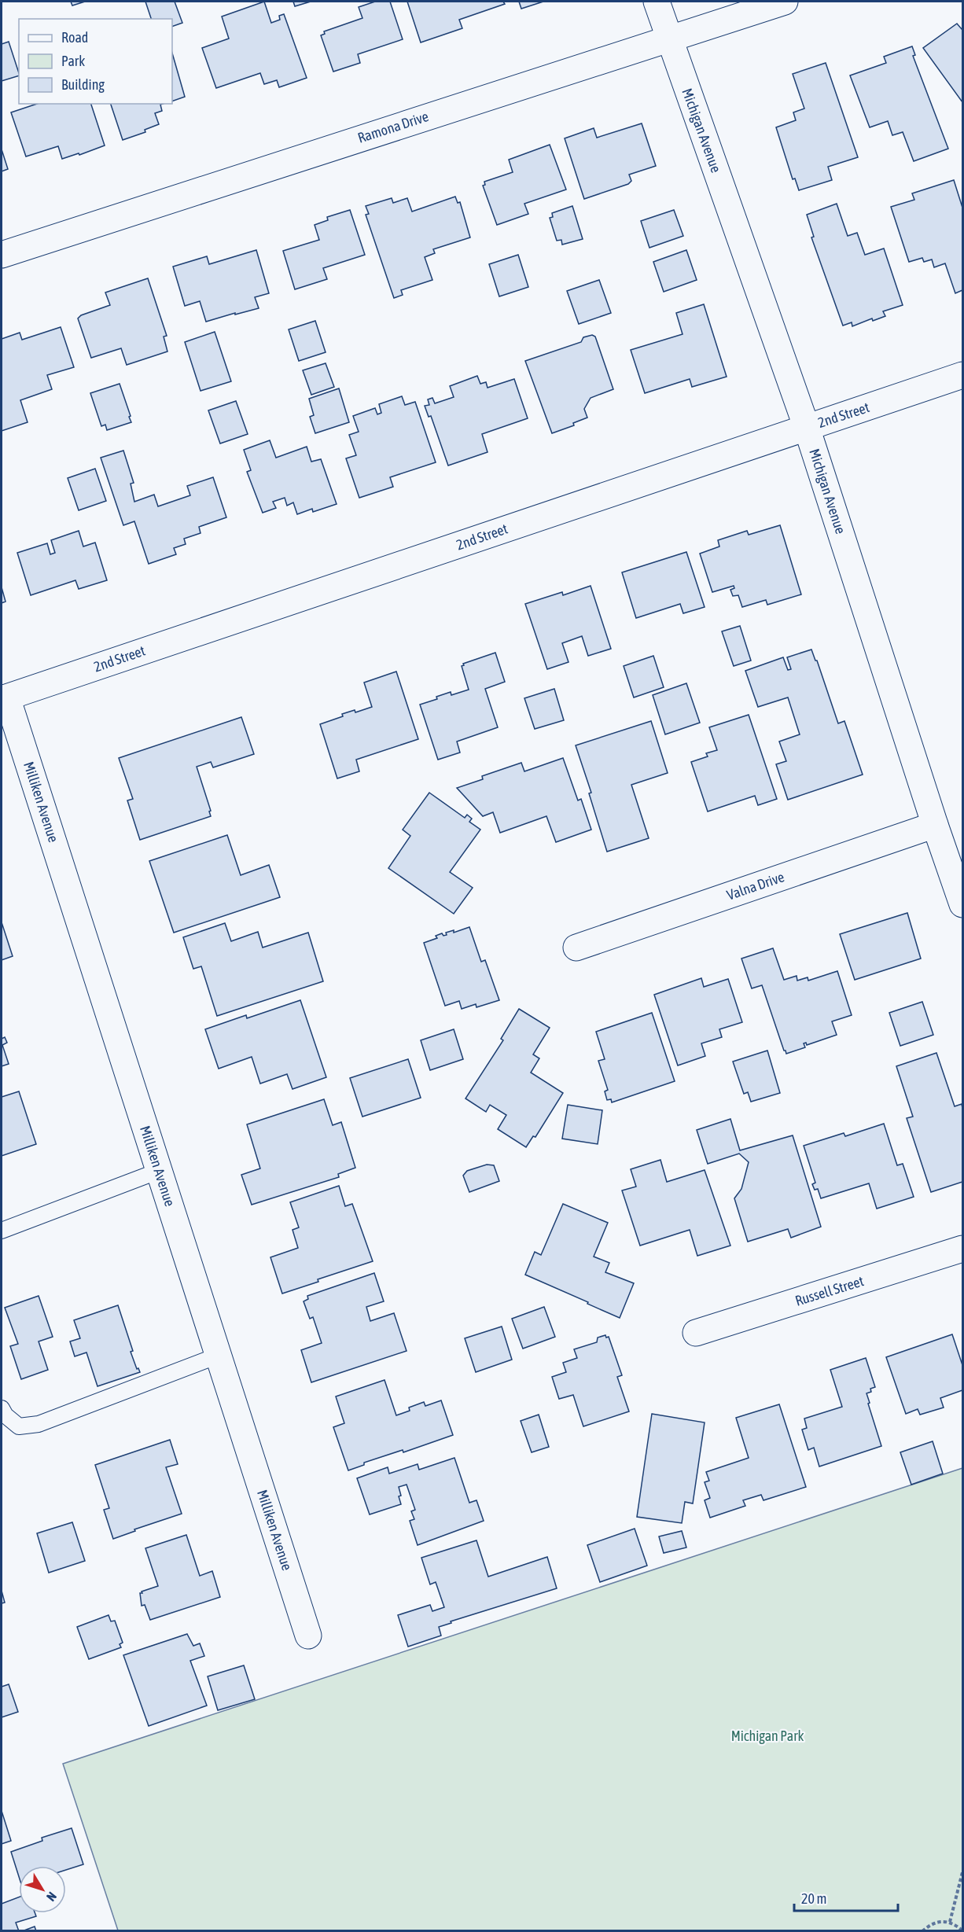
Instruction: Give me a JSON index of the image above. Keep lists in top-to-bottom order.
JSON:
{
  "streets": {
    "street": [
      "Ramona Drive",
      "Michigan Avenue",
      "2nd Street",
      "Milliken Avenue",
      "Valna Drive",
      "Russell Street"
    ]
  },
  "crossings": [
    ["Ramona Drive", "Michigan Avenue"],
    ["Michigan Avenue", "2nd Street"],
    ["Michigan Avenue", "Valna Drive"],
    ["2nd Street", "Milliken Avenue"]
  ],
  "parks": ["Michigan Park"],
  "legend": ["Road", "Park", "Building"],
  "scale_bar": "20 m",
  "north": "bottom right"
}
